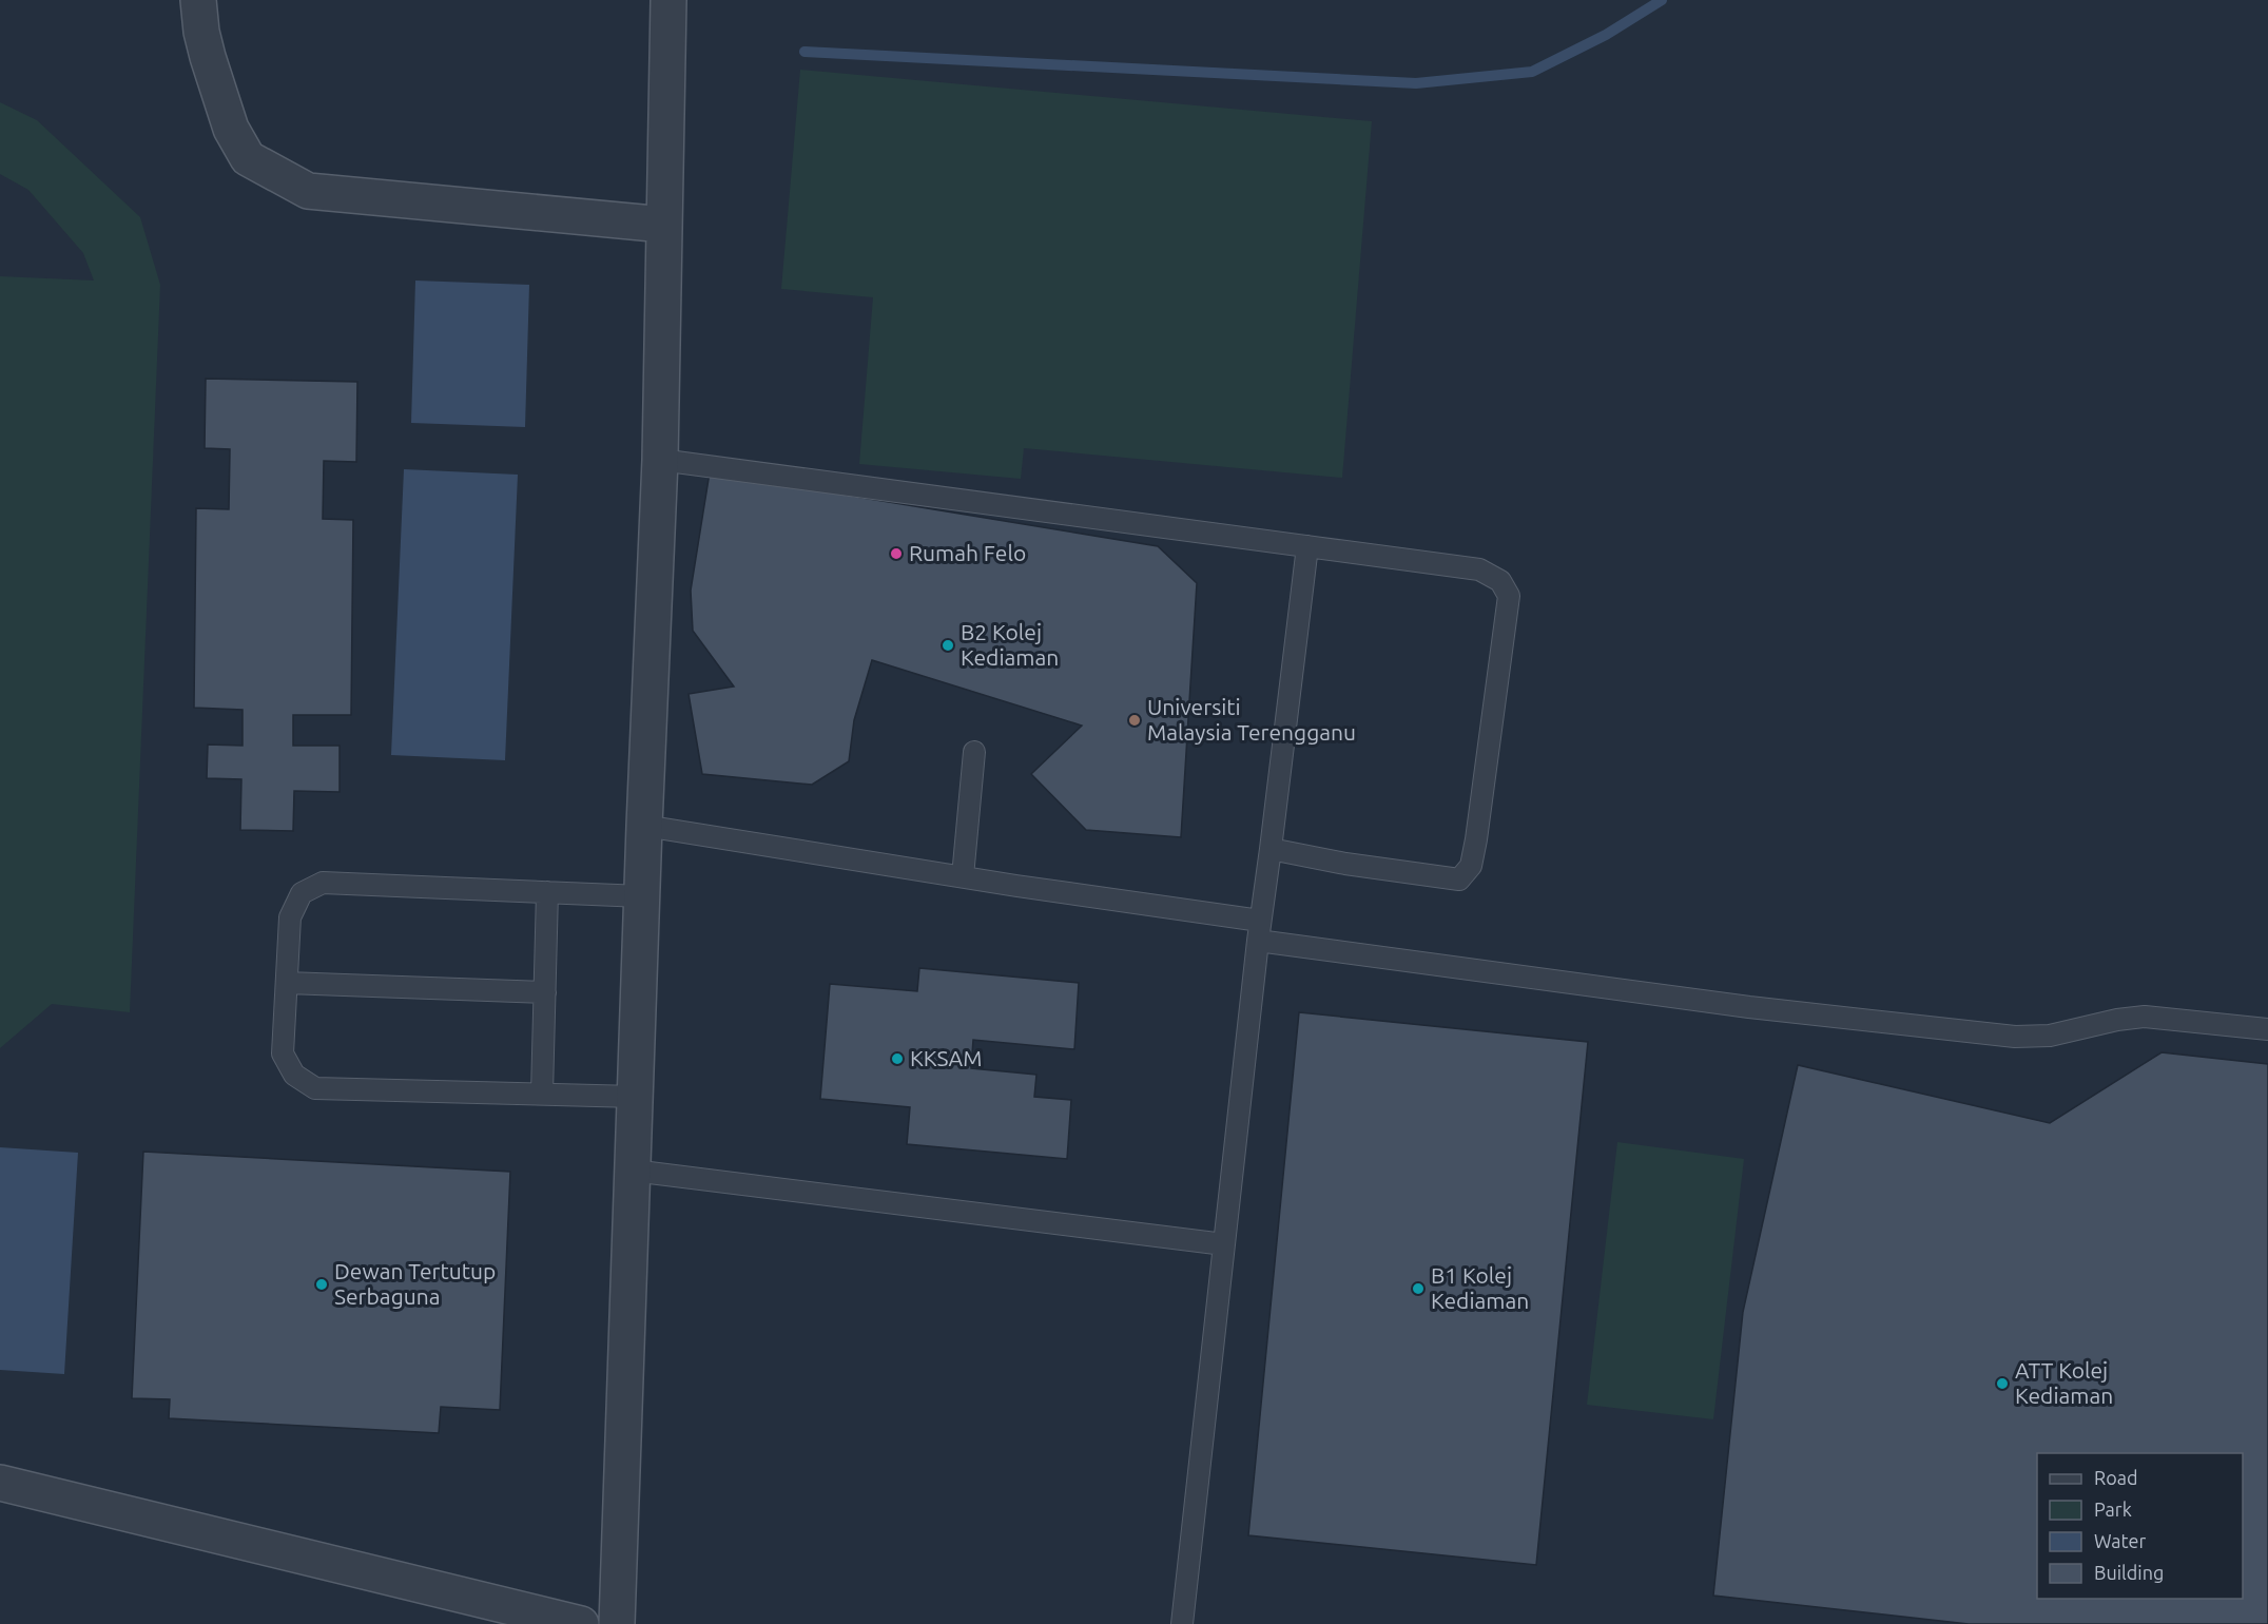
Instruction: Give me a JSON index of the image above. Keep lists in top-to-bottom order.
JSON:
{
  "places": [
    "Rumah Felo",
    "B2 Kolej Kediaman",
    "Universiti Malaysia Terengganu",
    "KKSAM",
    "Dewan Tertutup Serbaguna",
    "B1 Kolej Kediaman",
    "ATT Kolej Kediaman"
  ],
  "legend": [
    "Road",
    "Park",
    "Water",
    "Building"
  ]
}
